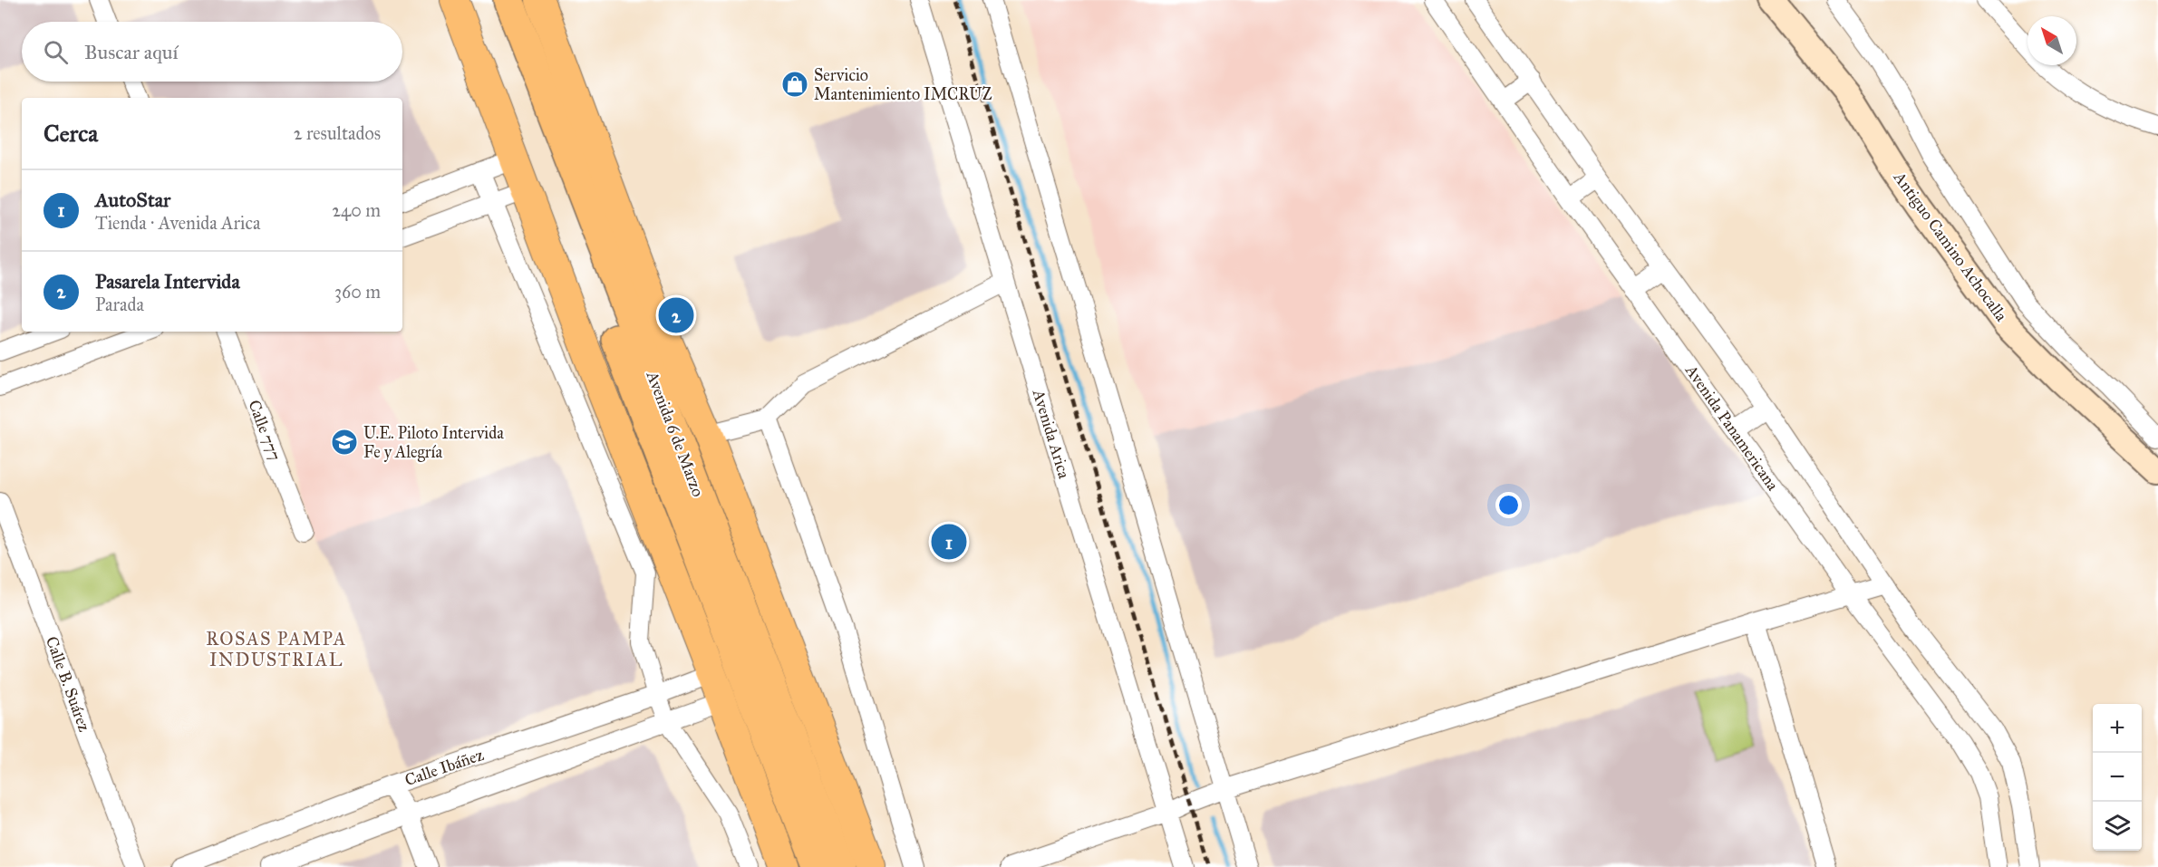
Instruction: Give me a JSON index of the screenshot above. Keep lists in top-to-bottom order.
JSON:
{
  "streets": {
    "highway": ["Avenida 6 de Marzo"],
    "main road": ["Antiguo Camino Achocalla"],
    "street": [
      "Avenida Panamericana",
      "Calle 777",
      "Avenida Arica",
      "Calle B. Suárez",
      "Calle Ibáñez"
    ]
  },
  "districts": ["ROSAS PAMPA INDUSTRIAL"],
  "places": {
    "shop": ["Servicio Mantenimiento IMCRUZ"],
    "school or university": ["U.E. Piloto Intervida Fe y Alegría"]
  },
  "north": "top left",
  "page": {
    "search": "Buscar aquí",
    "heading": ["Cerca", "2 resultados"],
    "list": [
      {
        "mark": "1",
        "name": "AutoStar",
        "note": "Tienda · Avenida Arica",
        "value": "240 m"
      },
      {
        "mark": "2",
        "name": "Pasarela Intervida",
        "note": "Parada",
        "value": "360 m"
      }
    ],
    "pins": ["2", "1"],
    "map_buttons": ["+", "−"]
  }
}
